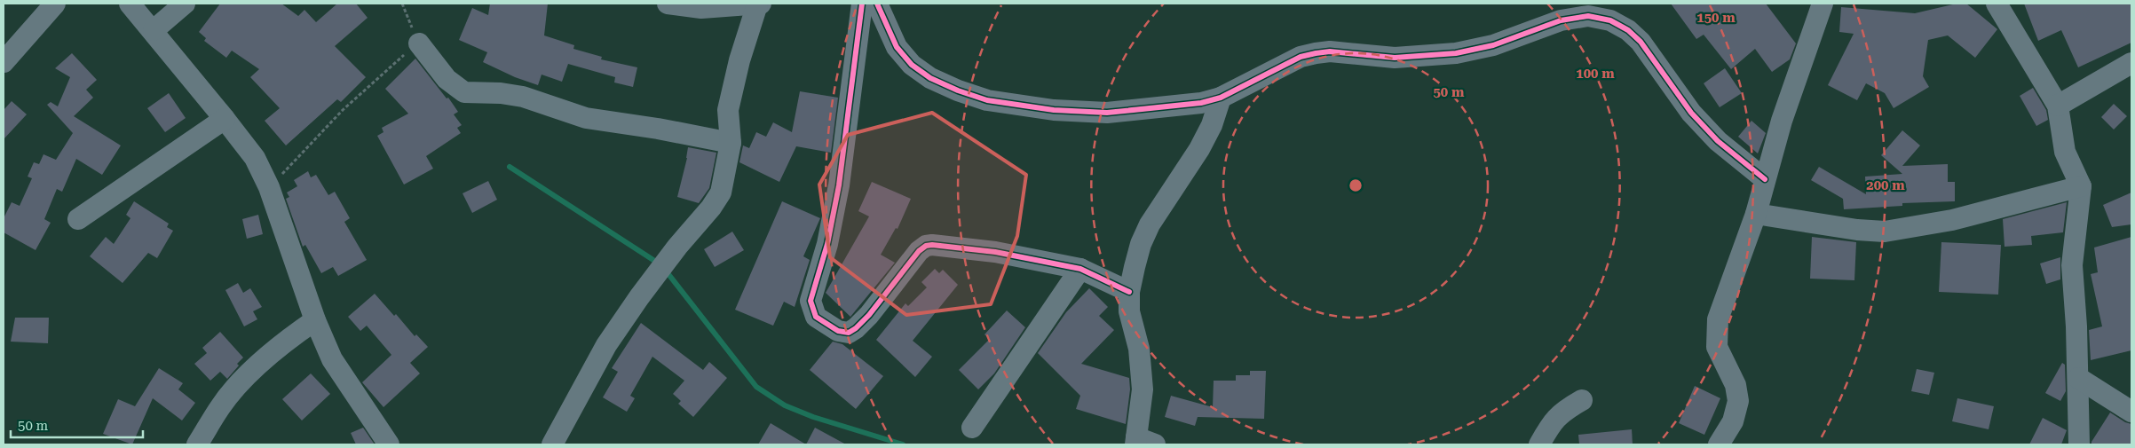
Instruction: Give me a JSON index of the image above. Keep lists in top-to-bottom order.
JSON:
{
  "scale_bar": "50 m",
  "rings": [
    "150 m",
    "100 m",
    "50 m",
    "200 m"
  ]
}
